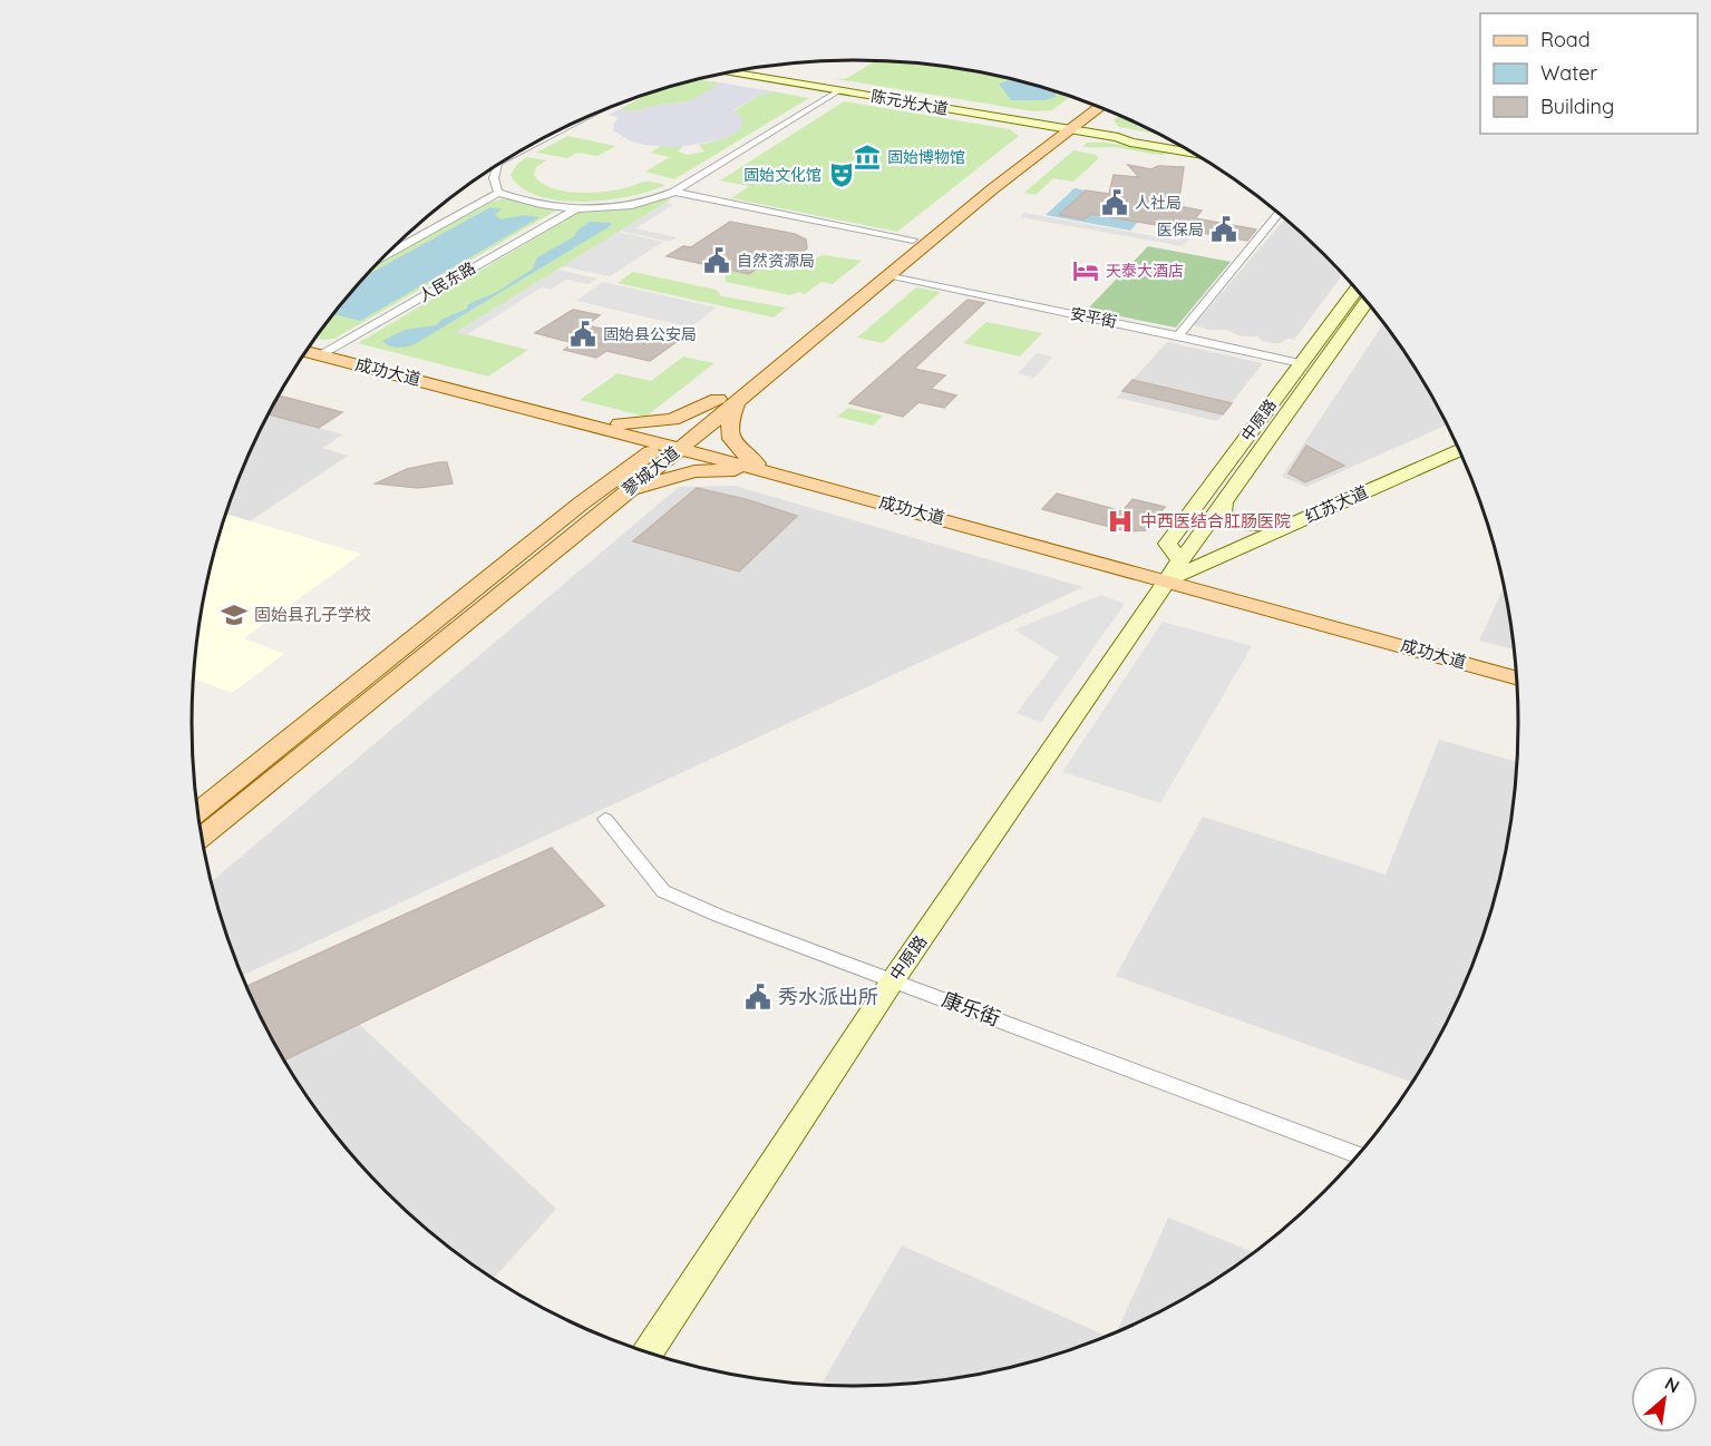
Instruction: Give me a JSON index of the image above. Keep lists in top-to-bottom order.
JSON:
{
  "streets": {
    "main road": [
      "陈元光大道",
      "成功大道",
      "中原路",
      "蓼城大道",
      "红苏大道"
    ],
    "street": ["人民东路", "安平街", "康乐街"]
  },
  "crossings": [
    ["陈元光大道", "蓼城大道"],
    ["人民东路", "成功大道"],
    ["安平街", "中原路"],
    ["安平街", "蓼城大道"],
    ["成功大道", "中原路"],
    ["成功大道", "蓼城大道"],
    ["成功大道", "红苏大道"],
    ["中原路", "红苏大道"],
    ["中原路", "康乐街"]
  ],
  "places": {
    "museum": ["固始博物馆"],
    "theatre": ["固始文化馆"],
    "public building": [
      "人社局",
      "医保局",
      "自然资源局",
      "固始县公安局",
      "秀水派出所"
    ],
    "hotel": ["天泰大酒店"],
    "hospital": ["中西医结合肛肠医院"],
    "school or university": ["固始县孔子学校"]
  },
  "legend": ["Road", "Water", "Building"],
  "north": "top right"
}
